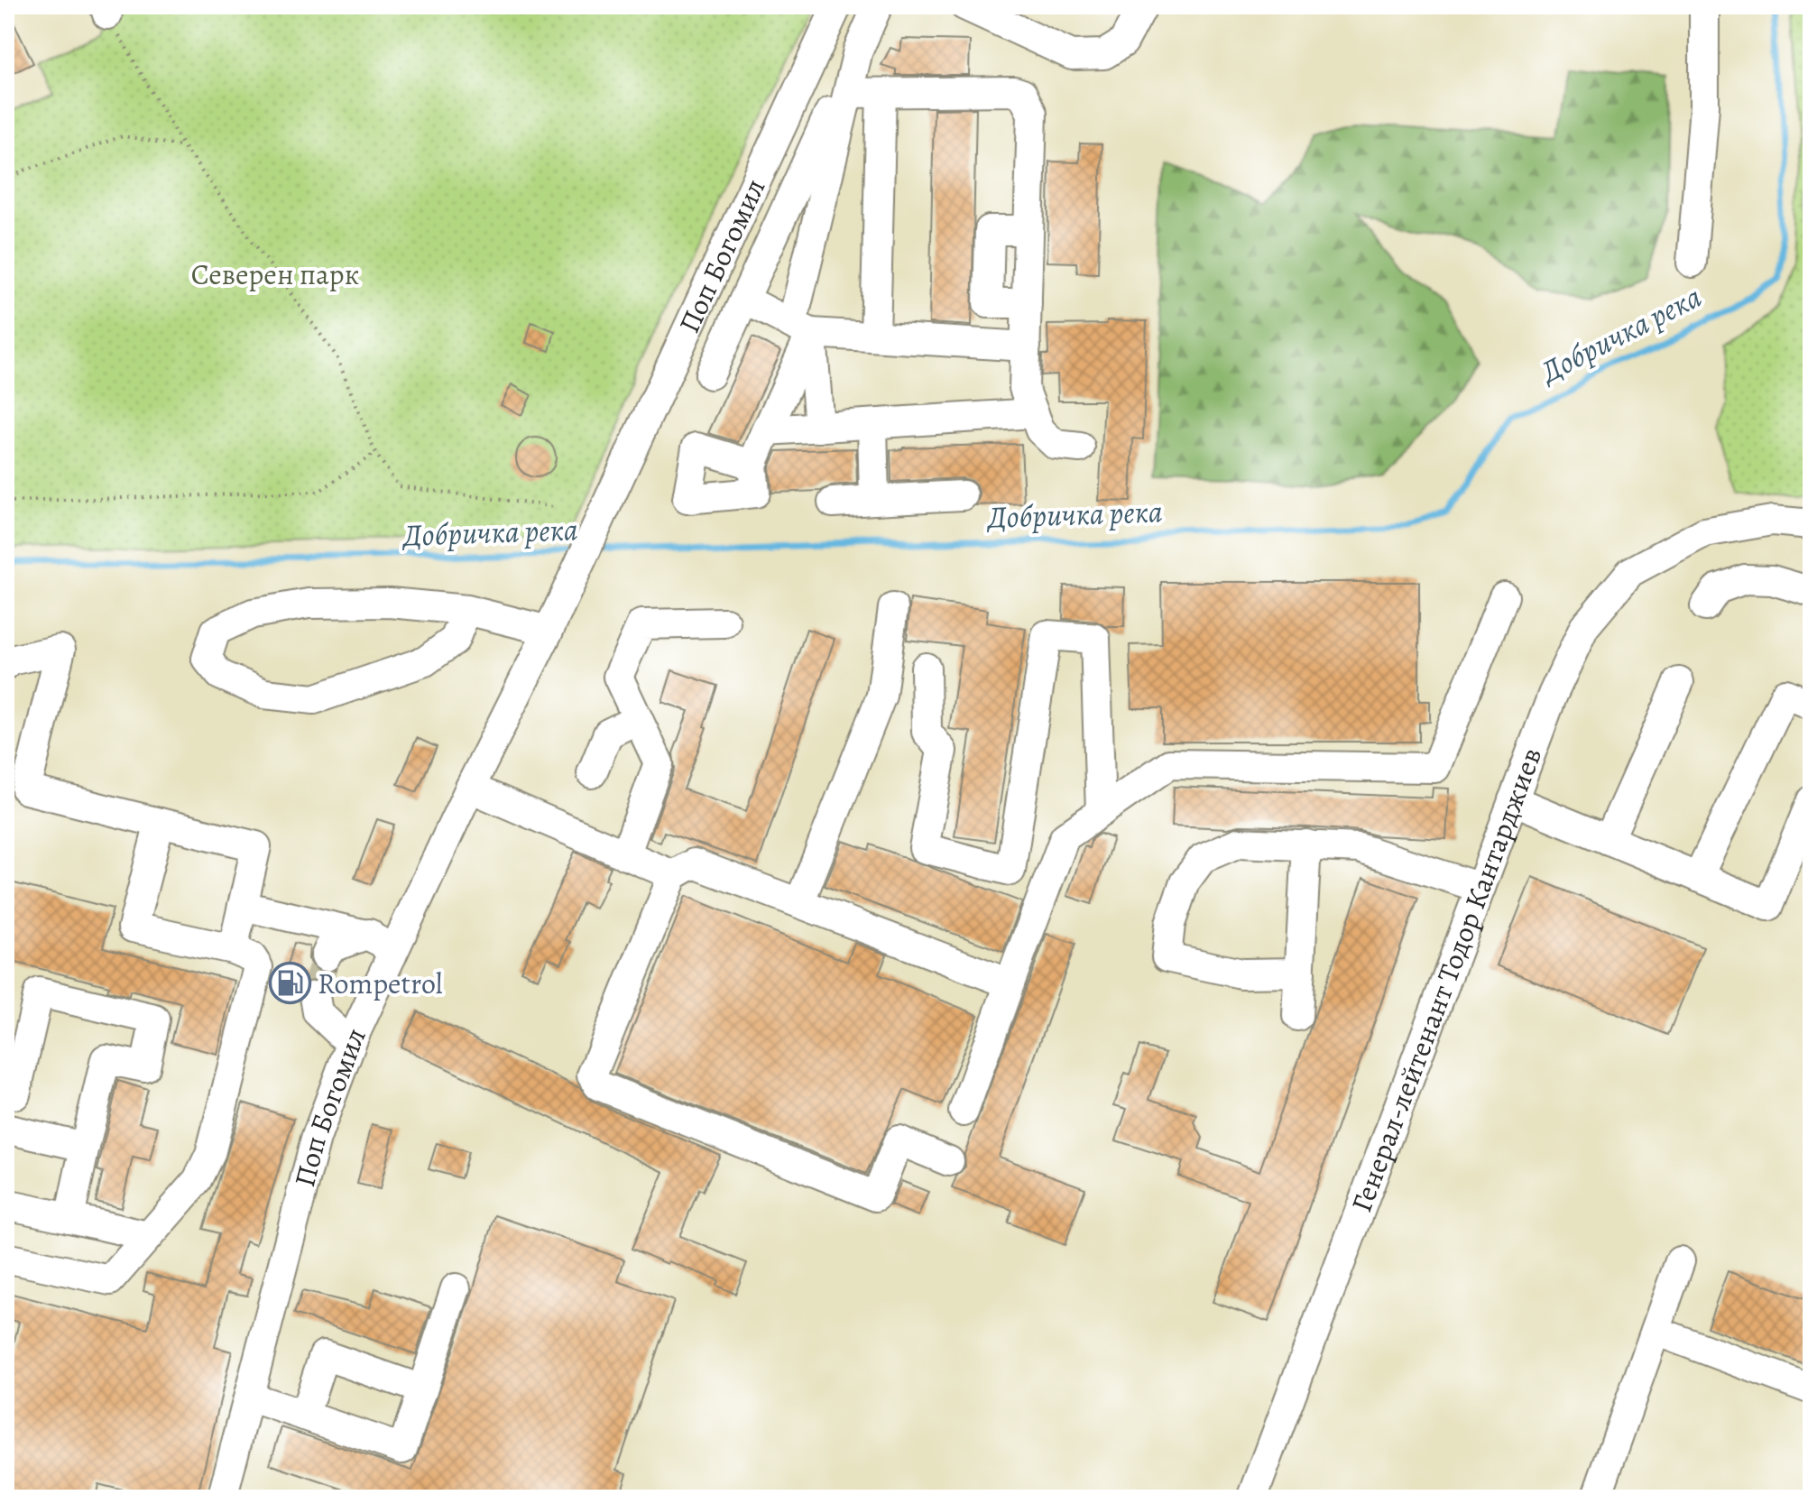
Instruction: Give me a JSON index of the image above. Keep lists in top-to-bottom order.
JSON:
{
  "streets": {
    "street": ["Поп Богомил", "Генерал-лейтенант Тодор Кантарджиев"]
  },
  "water": ["Добричка река"],
  "parks": ["Северен парк"],
  "places": {
    "fuel station": ["Rompetrol"]
  }
}
